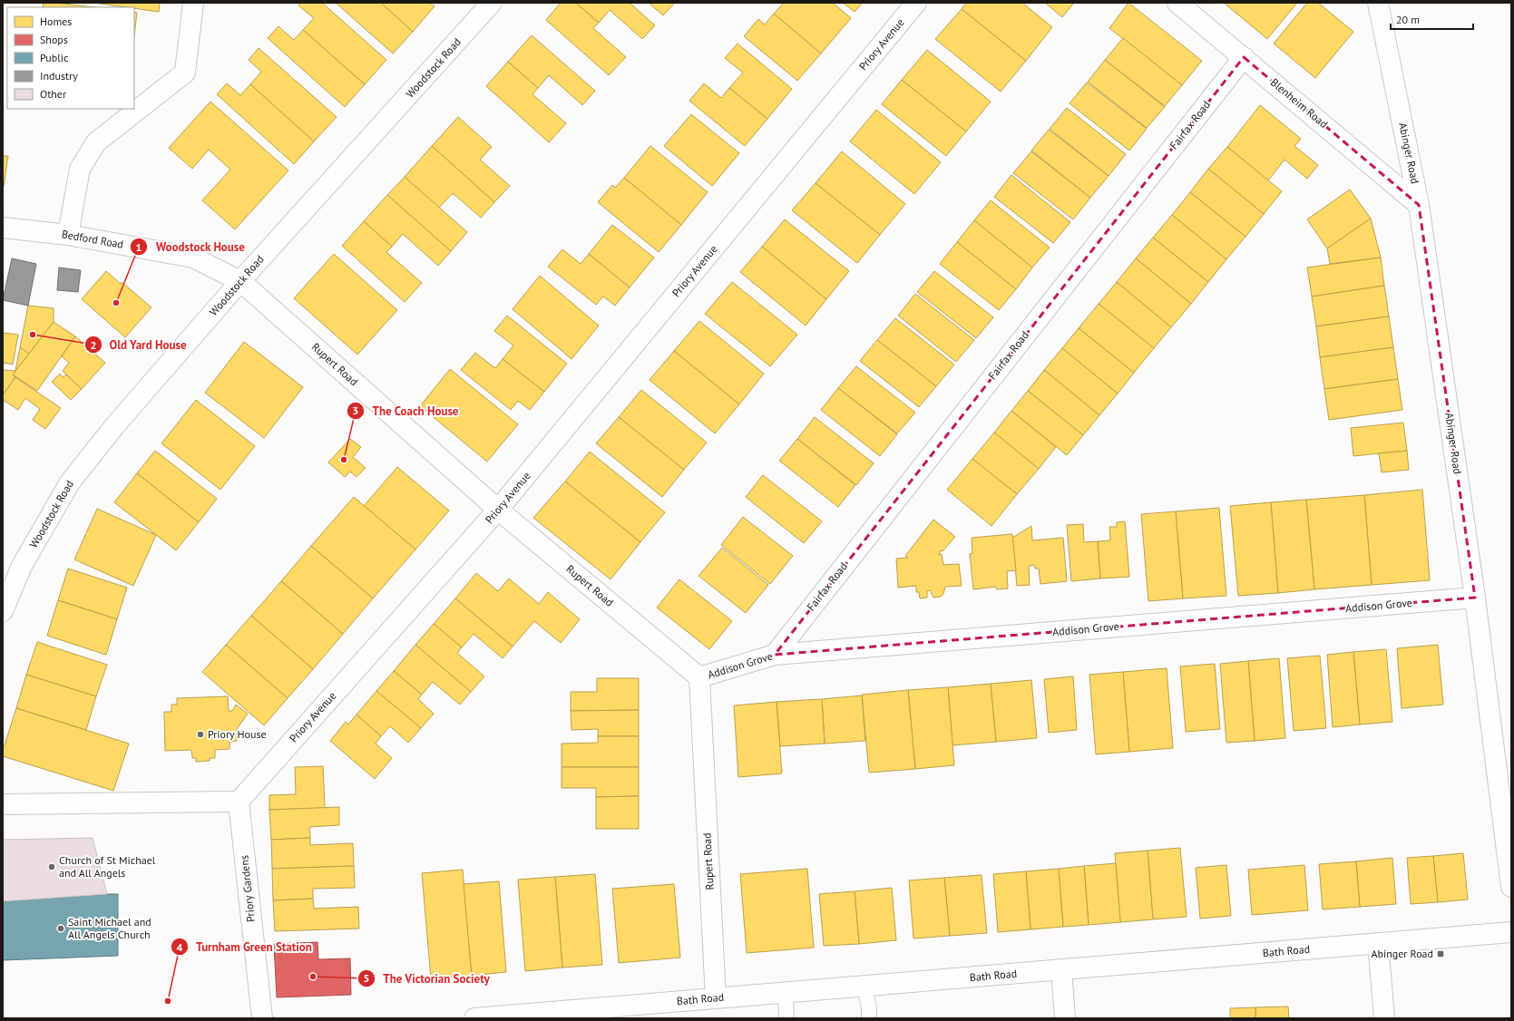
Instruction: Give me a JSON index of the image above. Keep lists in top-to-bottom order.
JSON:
{
  "streets": {
    "street": [
      "Priory Avenue",
      "Woodstock Road",
      "Blenheim Road",
      "Fairfax Road",
      "Abinger Road",
      "Bedford Road",
      "Rupert Road",
      "Addison Grove",
      "Priory Gardens",
      "Bath Road"
    ]
  },
  "crossings": [
    ["Priory Avenue", "Rupert Road"],
    ["Priory Avenue", "Priory Gardens"],
    ["Woodstock Road", "Bedford Road"],
    ["Woodstock Road", "Rupert Road"],
    ["Blenheim Road", "Fairfax Road"],
    ["Blenheim Road", "Abinger Road"],
    ["Fairfax Road", "Addison Grove"],
    ["Abinger Road", "Addison Grove"],
    ["Bedford Road", "Rupert Road"],
    ["Rupert Road", "Addison Grove"],
    ["Rupert Road", "Bath Road"]
  ],
  "places": {
    "other": [
      "Woodstock House",
      "Old Yard House",
      "The Coach House",
      "Priory House",
      "Church of St Michael and All Angels",
      "Saint Michael and All Angels Church",
      "The Victorian Society",
      "Turnham Green Station"
    ],
    "transit": ["Abinger Road"]
  },
  "legend": [
    "Homes",
    "Shops",
    "Public",
    "Industry",
    "Other"
  ],
  "scale_bar": "20 m"
}
